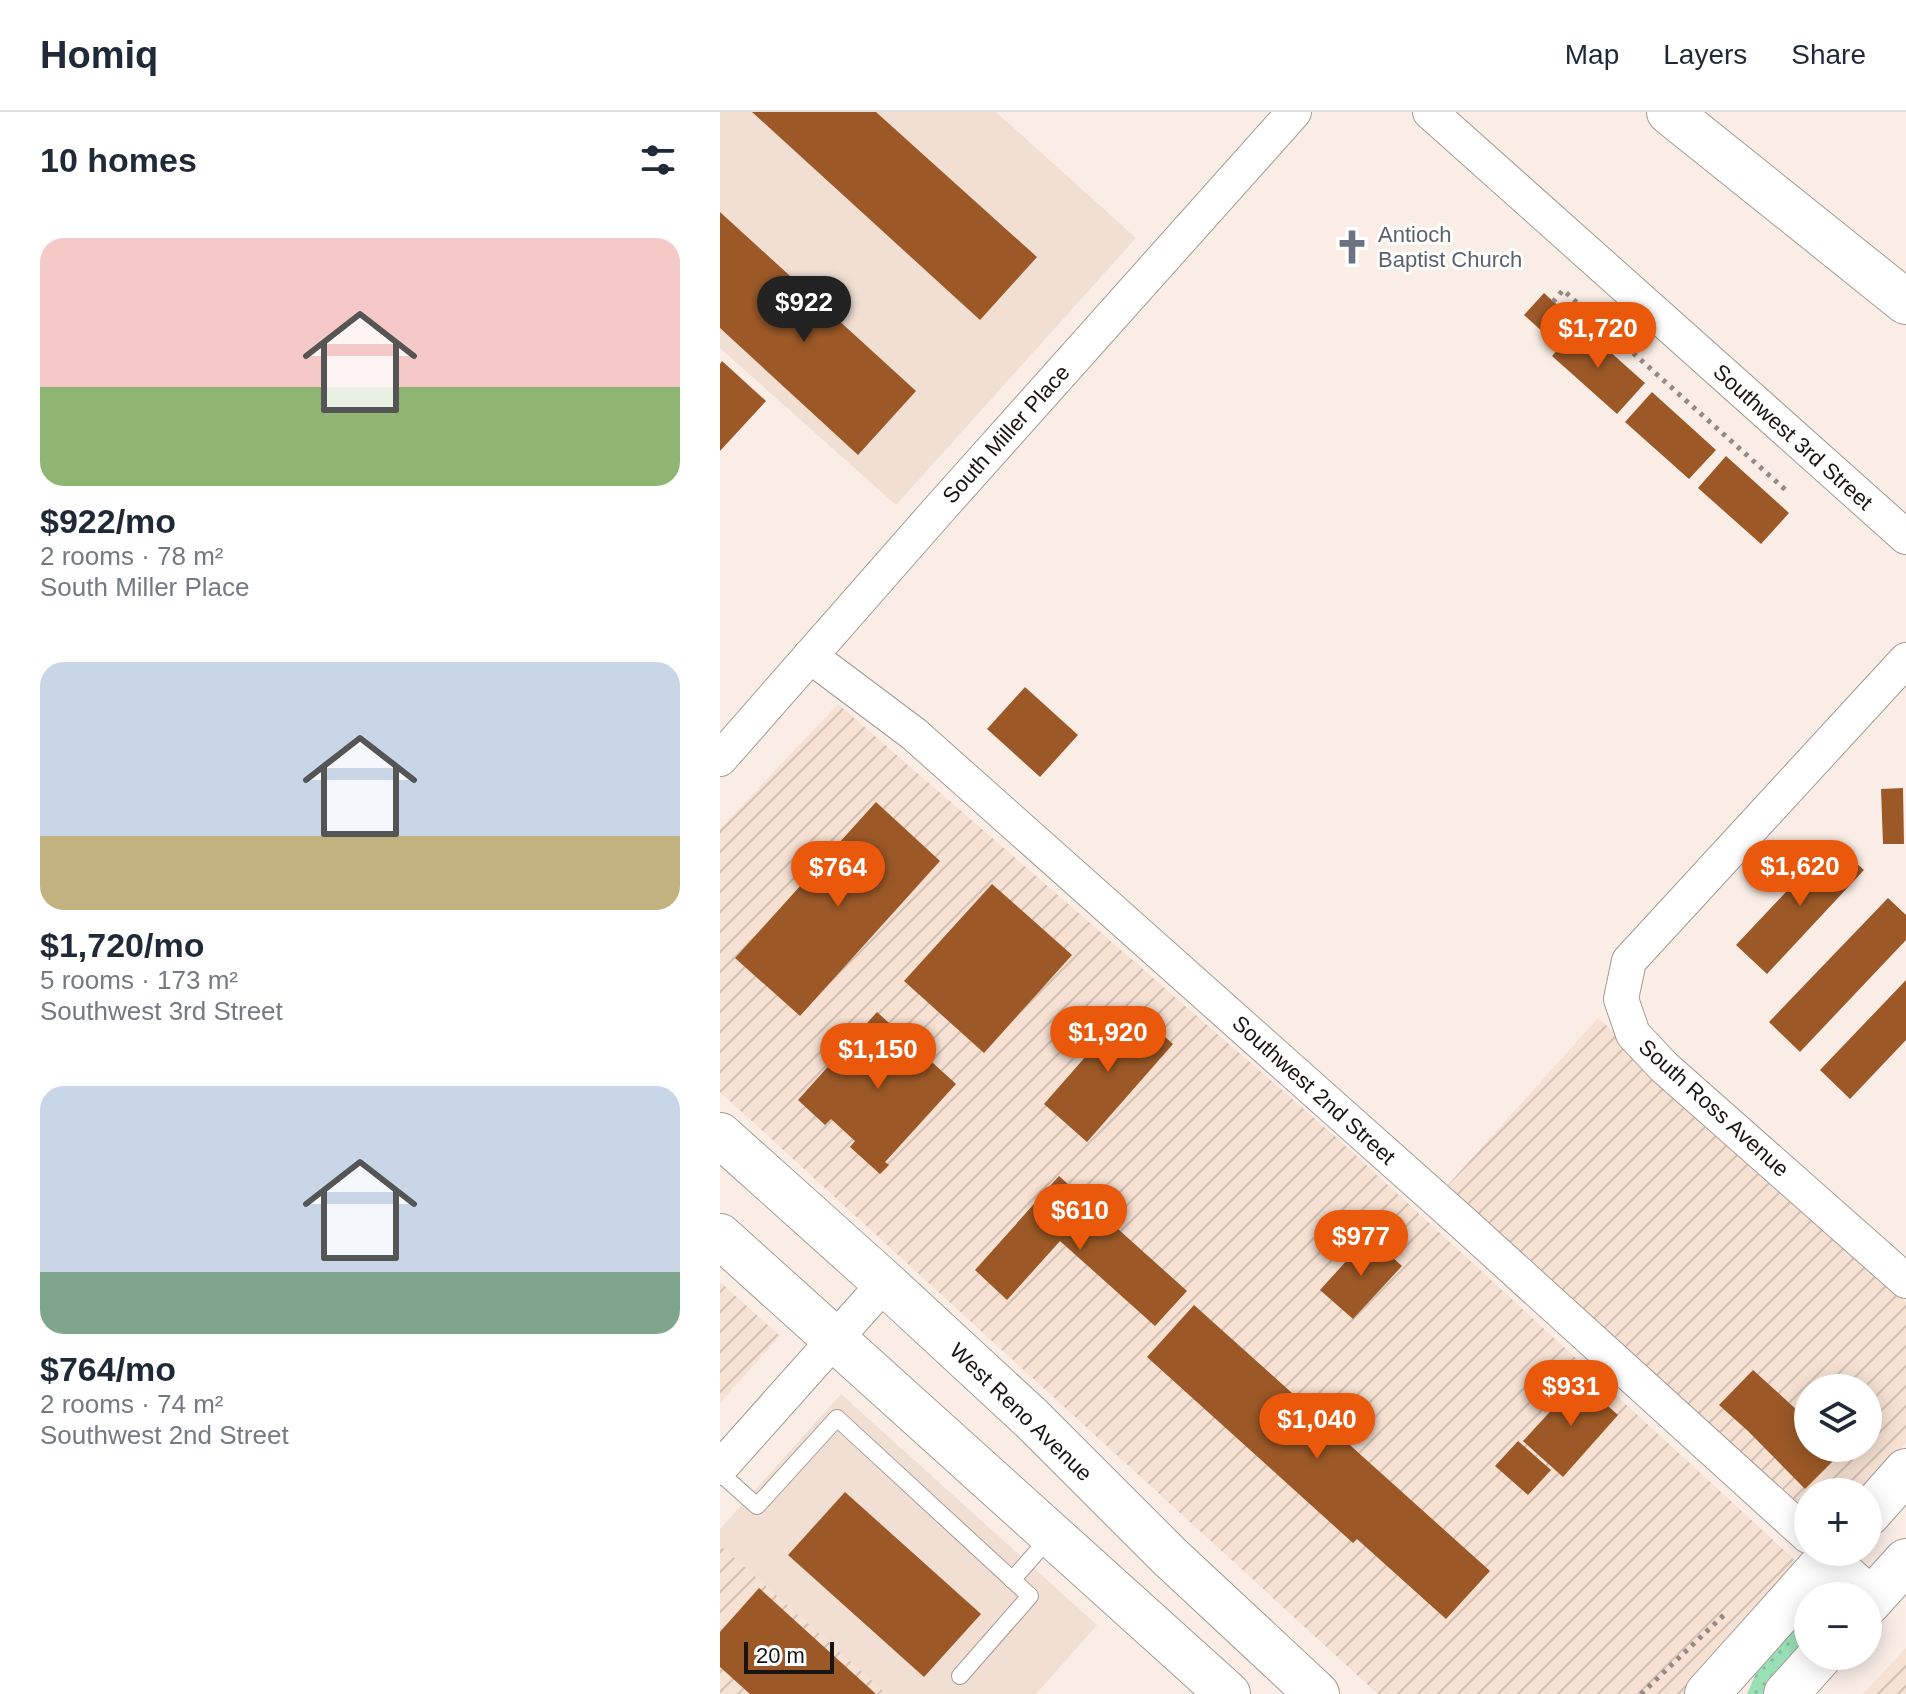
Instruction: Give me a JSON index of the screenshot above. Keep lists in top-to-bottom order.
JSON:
{
  "streets": {
    "main road": ["West Reno Avenue"],
    "street": [
      "South Miller Place",
      "Southwest 3rd Street",
      "Southwest 2nd Street",
      "South Ross Avenue"
    ]
  },
  "crossings": [
    ["South Miller Place", "Southwest 2nd Street"]
  ],
  "places": {
    "church": ["Antioch Baptist Church"]
  },
  "scale_bar": "20 m",
  "page": {
    "header": "Homiq",
    "nav": ["Map", "Layers", "Share"],
    "heading": "10 homes",
    "list": [
      {
        "name": "$922/mo",
        "note": "2 rooms · 78 m² · South Miller Place"
      },
      {
        "name": "$1,720/mo",
        "note": "5 rooms · 173 m² · Southwest 3rd Street"
      },
      {
        "name": "$764/mo",
        "note": "2 rooms · 74 m² · Southwest 2nd Street"
      }
    ],
    "price": [
      "$922",
      "$1,720",
      "$1,620",
      "$764",
      "$1,920",
      "$1,150",
      "$610",
      "$977",
      "$931",
      "$1,040"
    ],
    "map_buttons": ["+", "−"],
    "scale": "20 m"
  }
}
